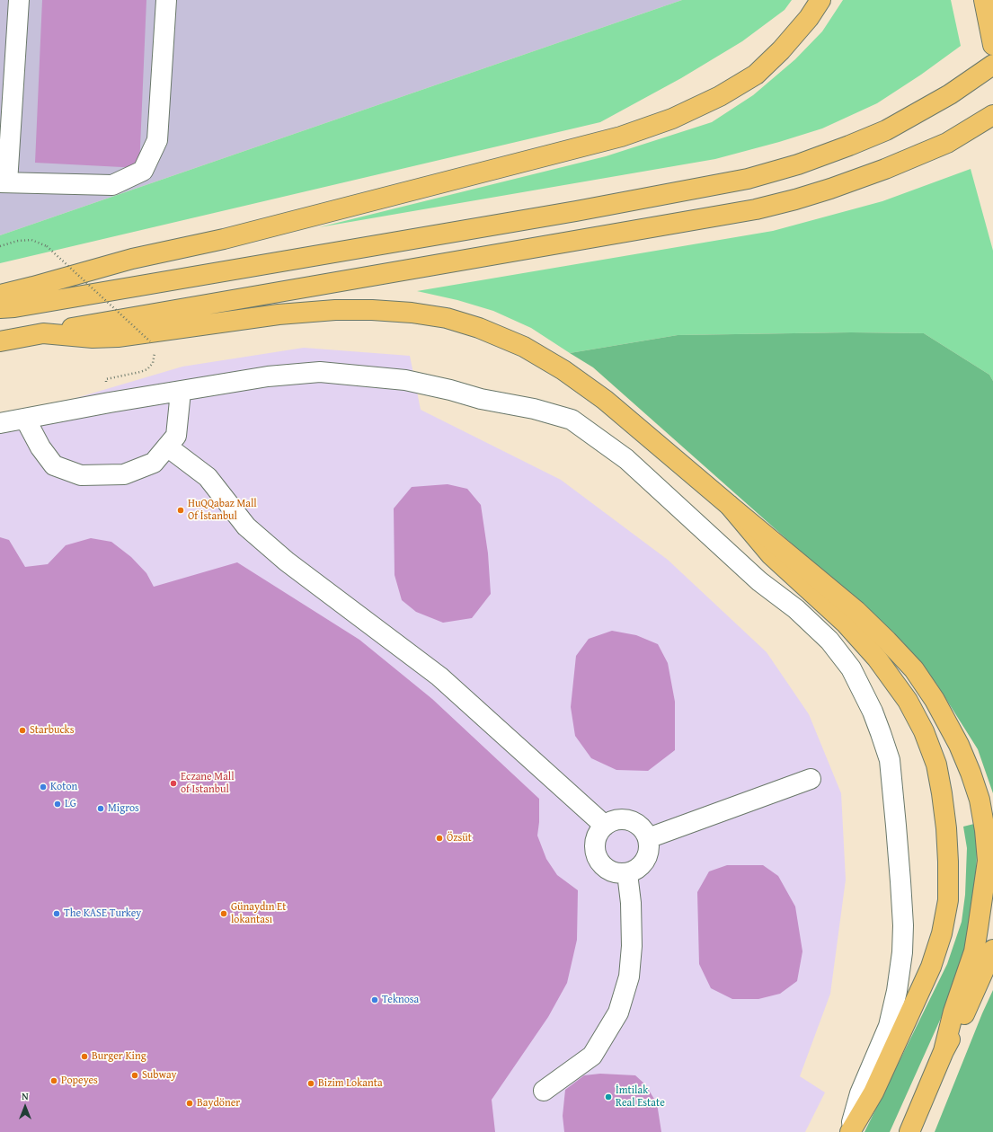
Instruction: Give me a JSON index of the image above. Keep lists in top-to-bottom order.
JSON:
{
  "places": [
    "HuQQabaz Mall Of İstanbul",
    "Starbucks",
    "Eczane Mall of Istanbul",
    "Koton",
    "LG",
    "Migros",
    "Özsüt",
    "The KASE Turkey",
    "Günaydın Et lokantası",
    "Teknosa",
    "Burger King",
    "Subway",
    "Popeyes",
    "Bizim Lokanta",
    "İmtilak Real Estate",
    "Baydöner"
  ],
  "north": "top"
}
